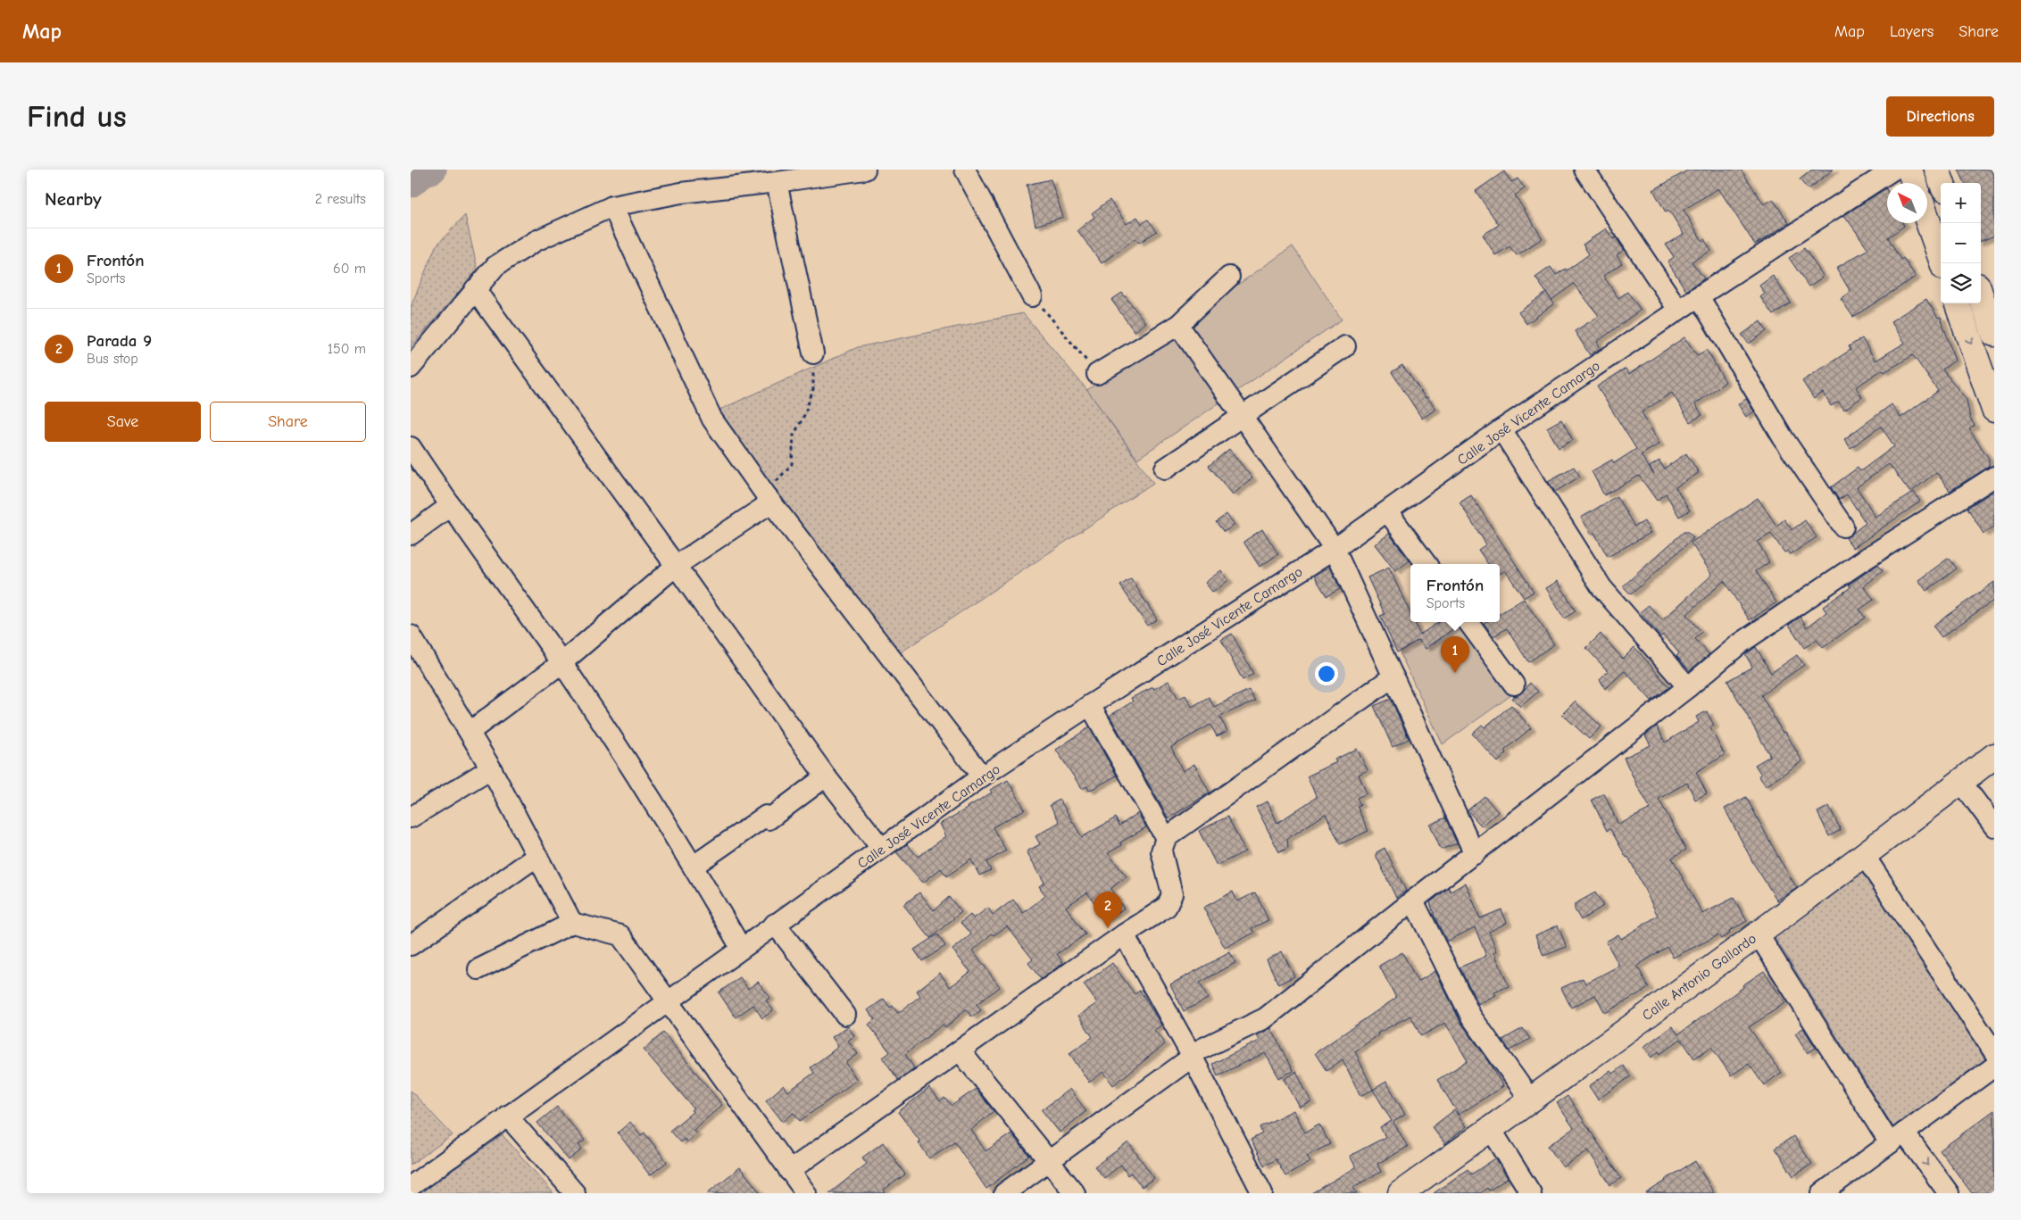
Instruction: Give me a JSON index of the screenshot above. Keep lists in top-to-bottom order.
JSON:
{
  "streets": {
    "main road": ["Calle Antonio Gallardo"],
    "street": ["Calle José Vicente Camargo"]
  },
  "north": "top left",
  "page": {
    "header": "Map",
    "nav": ["Map", "Layers", "Share"],
    "buttons": [
      "Directions",
      ["Save", "Share"]
    ],
    "title": "Find us",
    "heading": ["Nearby", "2 results"],
    "map_buttons": ["+", "−"],
    "list": [
      {
        "mark": "1",
        "name": "Frontón",
        "note": "Sports",
        "value": "60 m"
      },
      {
        "mark": "2",
        "name": "Parada 9",
        "note": "Bus stop",
        "value": "150 m"
      }
    ],
    "popup": ["Frontón", "Sports"],
    "pins": ["1", "2"]
  }
}
